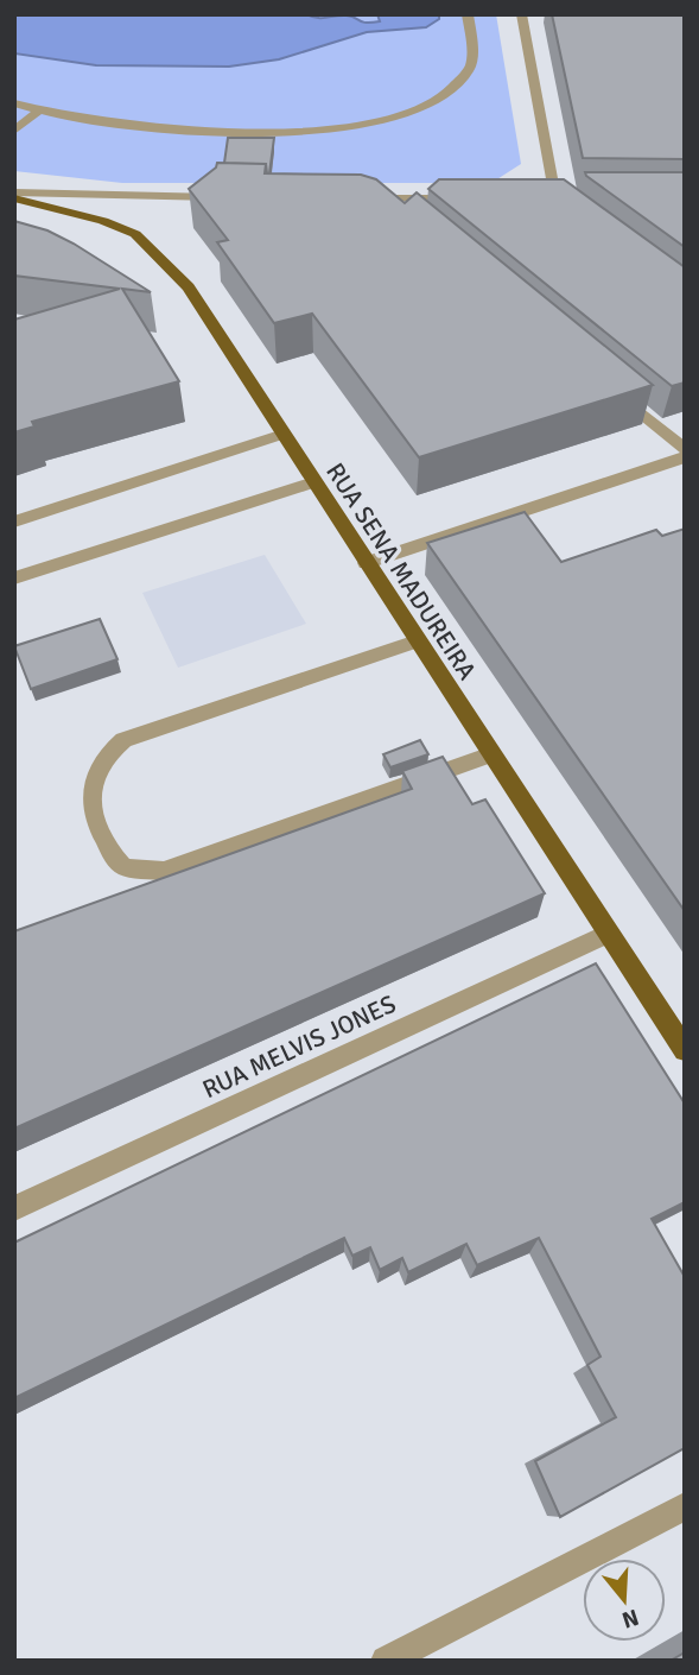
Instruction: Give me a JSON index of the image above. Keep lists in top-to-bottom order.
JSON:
{
  "streets": {
    "main road": ["RUA SENA MADUREIRA"],
    "street": ["RUA MELVIS JONES"]
  },
  "crossings": [
    ["RUA SENA MADUREIRA", "RUA MELVIS JONES"]
  ],
  "north": "bottom"
}
